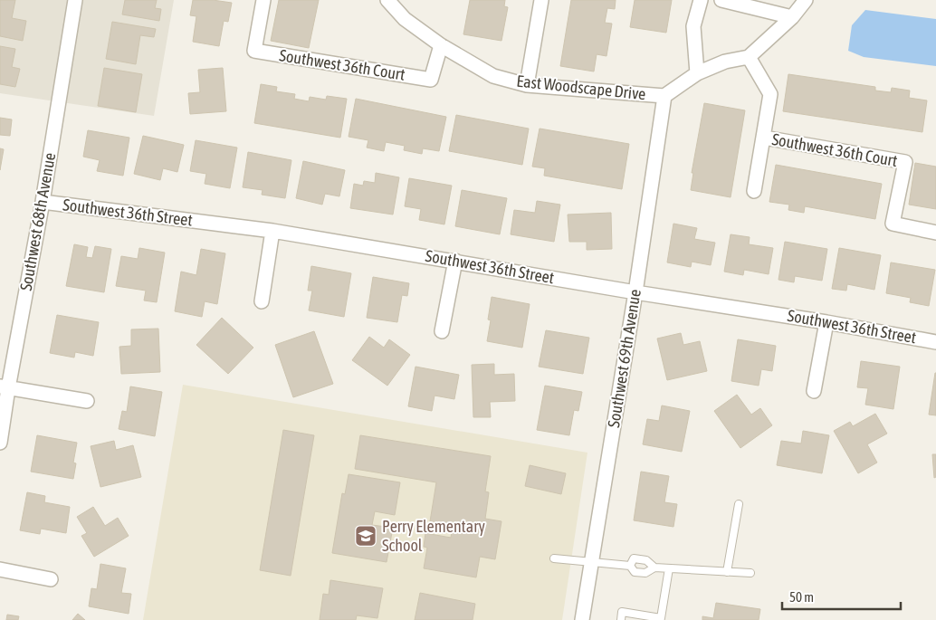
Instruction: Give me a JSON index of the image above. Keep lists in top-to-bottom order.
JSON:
{
  "streets": {
    "street": [
      "Southwest 36th Court",
      "East Woodscape Drive",
      "Southwest 36th Street",
      "Southwest 68th Avenue",
      "Southwest 69th Avenue"
    ]
  },
  "crossings": [
    ["Southwest 36th Court", "East Woodscape Drive"],
    ["East Woodscape Drive", "Southwest 69th Avenue"],
    ["Southwest 36th Street", "Southwest 68th Avenue"],
    ["Southwest 36th Street", "Southwest 69th Avenue"]
  ],
  "places": {
    "school or university": ["Perry Elementary School"]
  },
  "scale_bar": "50 m"
}
